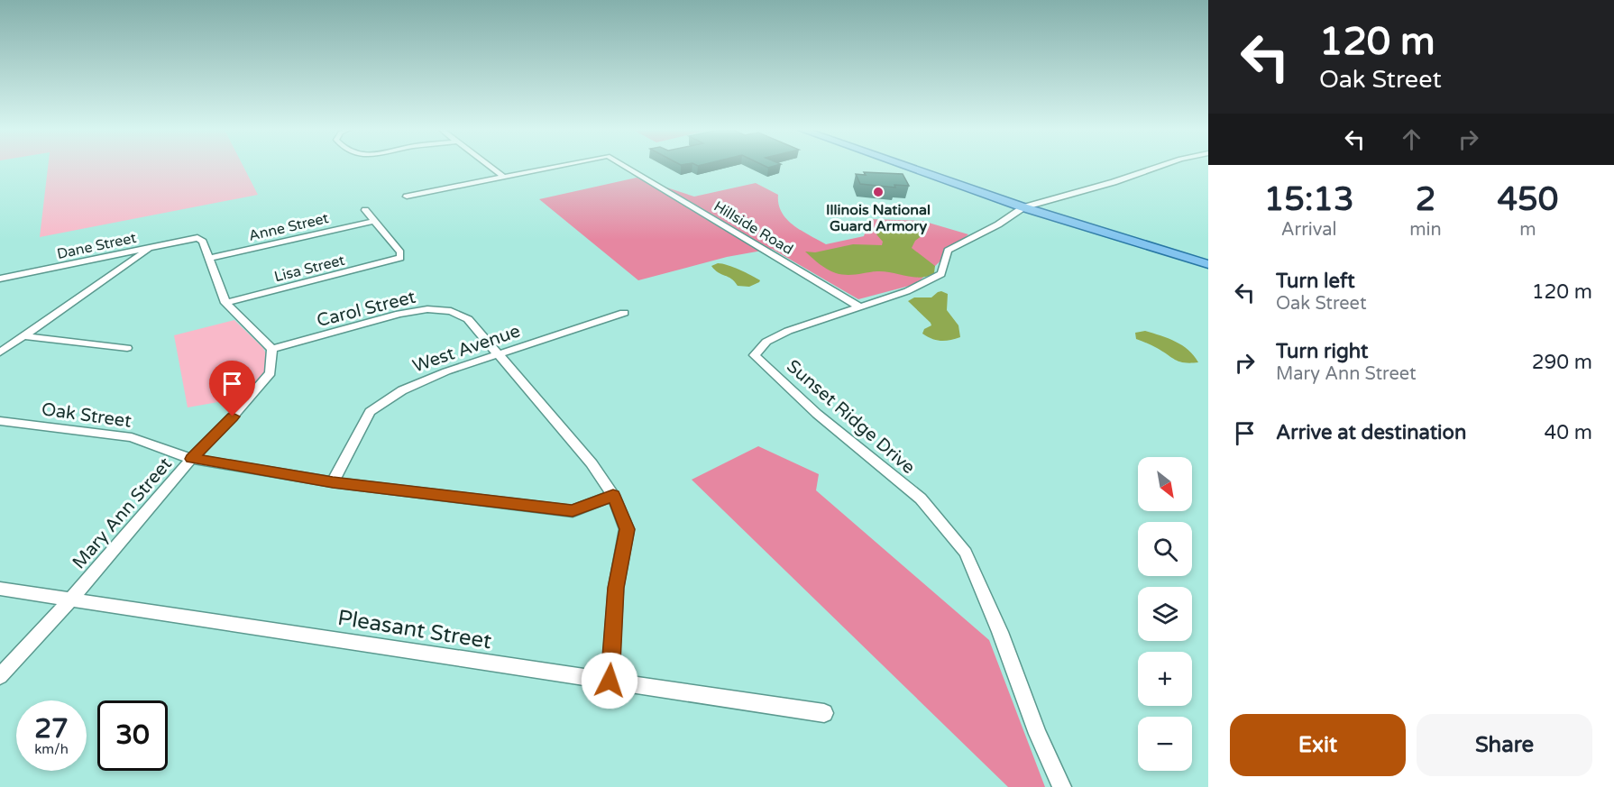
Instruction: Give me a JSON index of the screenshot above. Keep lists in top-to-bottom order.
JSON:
{
  "streets": {
    "street": [
      "Anne Street",
      "Hillside Road",
      "Dane Street",
      "Lisa Street",
      "Carol Street",
      "West Avenue",
      "Oak Street",
      "Sunset Ridge Drive",
      "Mary Ann Street",
      "Pleasant Street"
    ]
  },
  "crossings": [
    ["Anne Street", "Dane Street"],
    ["Anne Street", "Lisa Street"],
    ["Hillside Road", "Sunset Ridge Drive"],
    ["Carol Street", "West Avenue"],
    ["Carol Street", "Oak Street"],
    ["Carol Street", "Mary Ann Street"],
    ["Carol Street", "Pleasant Street"],
    ["West Avenue", "Oak Street"],
    ["Oak Street", "Mary Ann Street"],
    ["Mary Ann Street", "Pleasant Street"]
  ],
  "places": ["Illinois National Guard Armory"],
  "north": "bottom right",
  "page": {
    "turn": ["120 m", "Oak Street"],
    "eta": [
      "15:13",
      "Arrival",
      "2",
      "min",
      "450",
      "m"
    ],
    "list": [
      {
        "name": "Turn left",
        "note": "Oak Street",
        "value": "120 m"
      },
      {
        "name": "Turn right",
        "note": "Mary Ann Street",
        "value": "290 m"
      },
      {
        "name": "Arrive at destination",
        "value": "40 m"
      }
    ],
    "map_buttons": ["+", "−"],
    "speed": "27 km/h",
    "limit": "30",
    "buttons": ["Exit", "Share"]
  }
}
